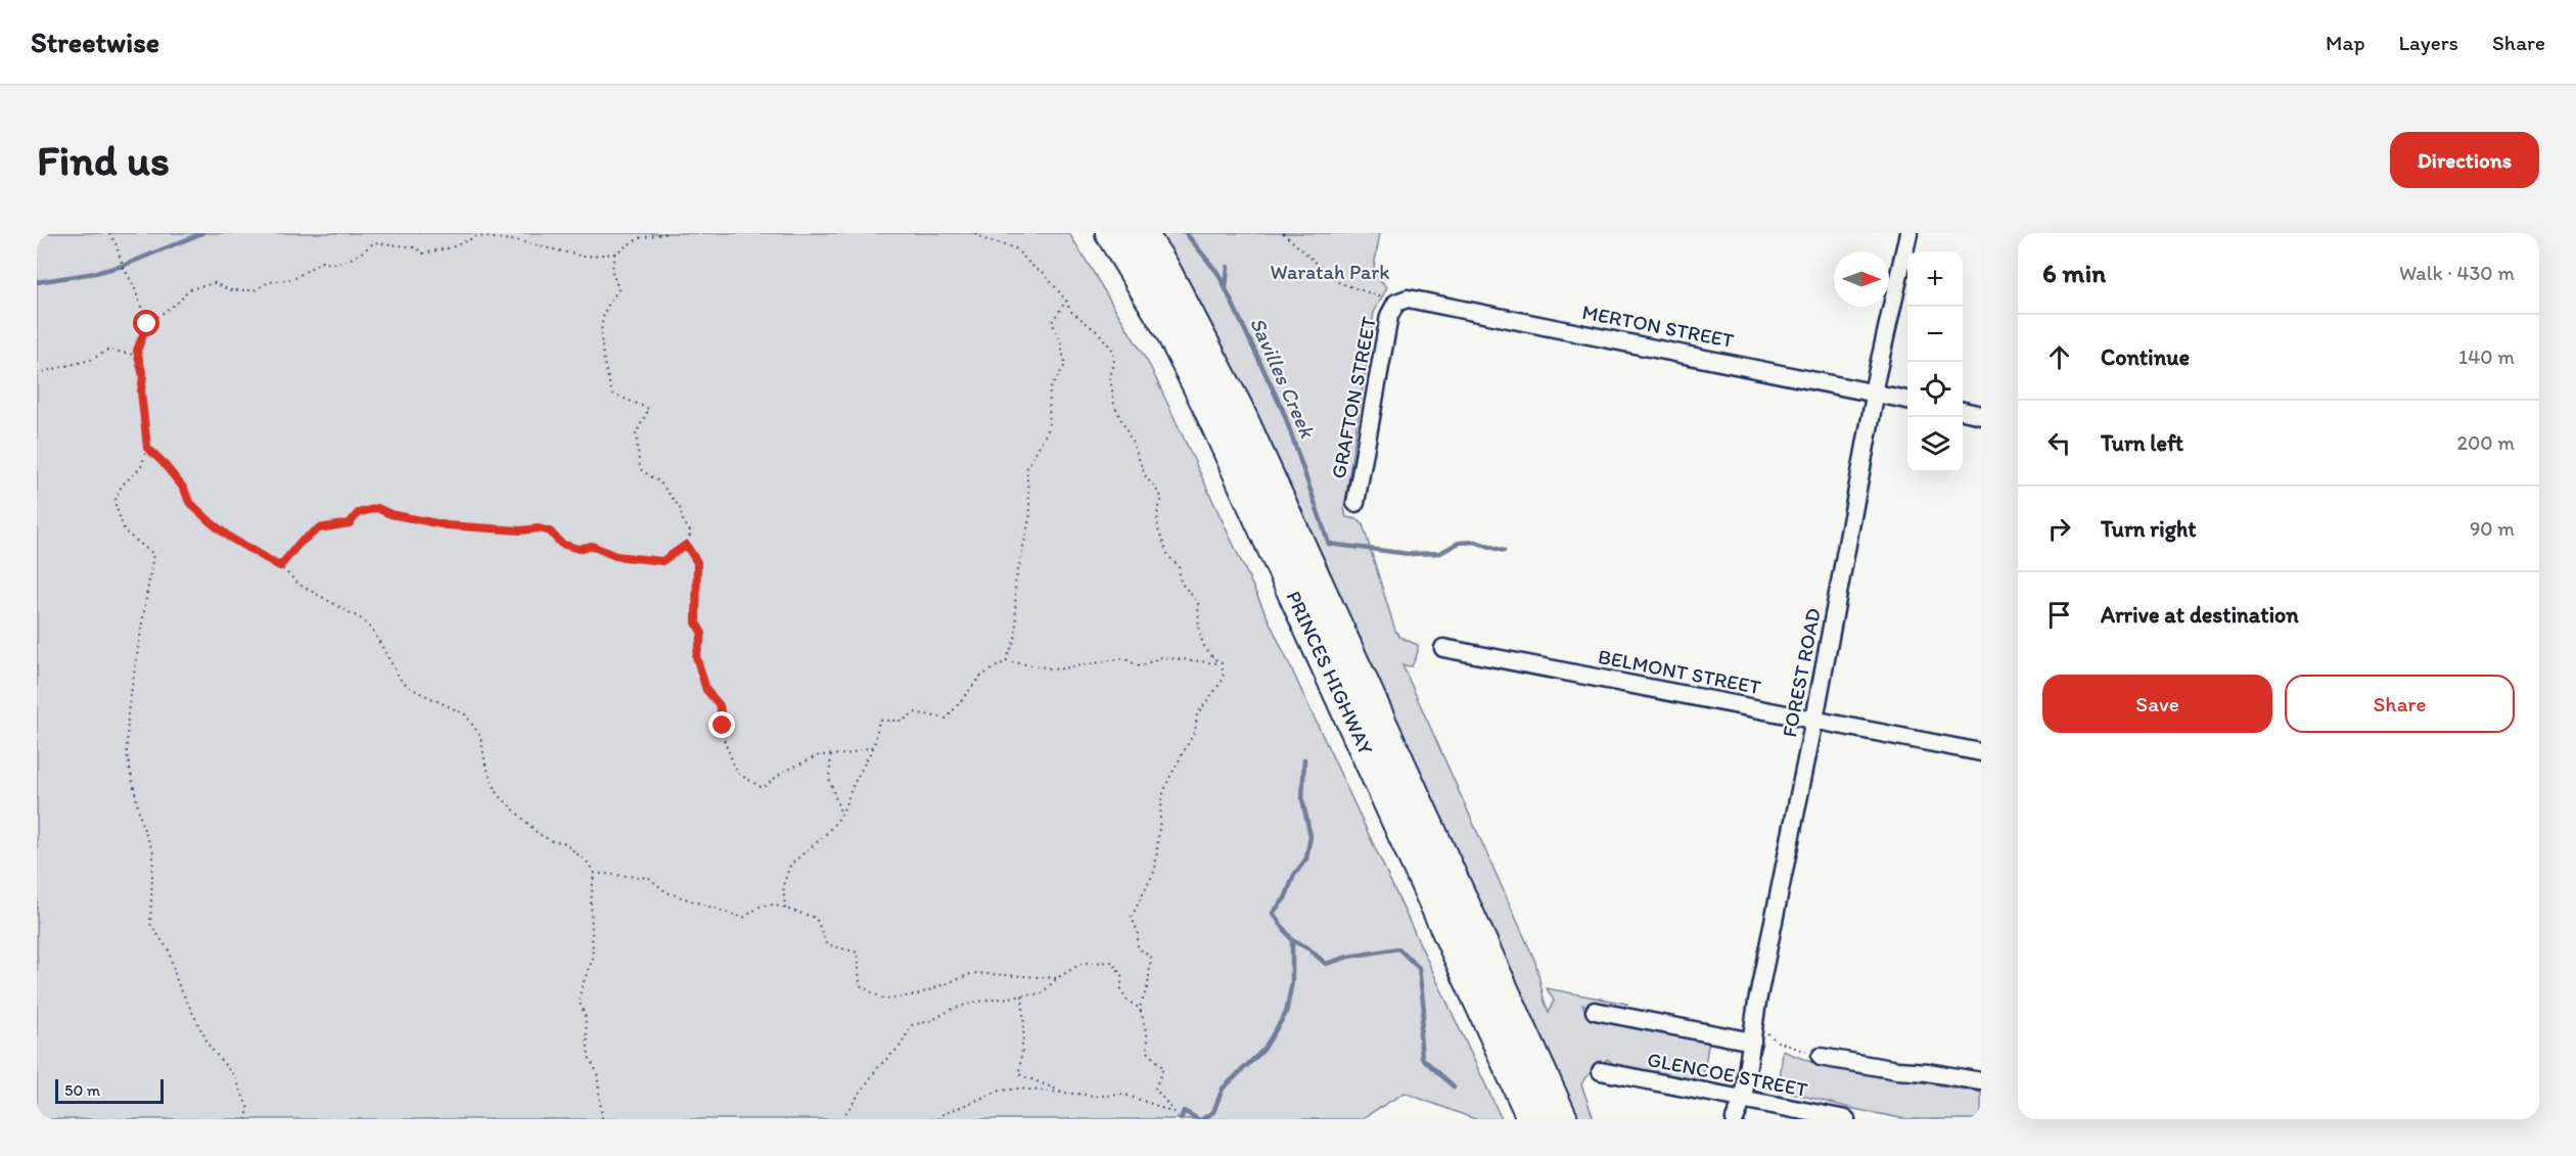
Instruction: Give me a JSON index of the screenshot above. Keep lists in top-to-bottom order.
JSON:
{
  "streets": {
    "highway": ["PRINCES HIGHWAY"],
    "street": [
      "MERTON STREET",
      "GRAFTON STREET",
      "BELMONT STREET",
      "FOREST ROAD",
      "GLENCOE STREET"
    ]
  },
  "crossings": [
    ["MERTON STREET", "GRAFTON STREET"],
    ["MERTON STREET", "FOREST ROAD"],
    ["BELMONT STREET", "FOREST ROAD"],
    ["FOREST ROAD", "GLENCOE STREET"]
  ],
  "water": ["Savilles Creek"],
  "parks": ["Waratah Park"],
  "scale_bar": "50 m",
  "north": "right",
  "page": {
    "header": "Streetwise",
    "nav": ["Map", "Layers", "Share"],
    "buttons": [
      "Directions",
      ["Save", "Share"]
    ],
    "title": "Find us",
    "heading": ["6 min", "Walk · 430 m"],
    "map_buttons": ["+", "−"],
    "list": [
      ["Continue", "140 m"],
      ["Turn left", "200 m"],
      ["Turn right", "90 m"],
      "Arrive at destination"
    ],
    "scale": "50 m"
  }
}
